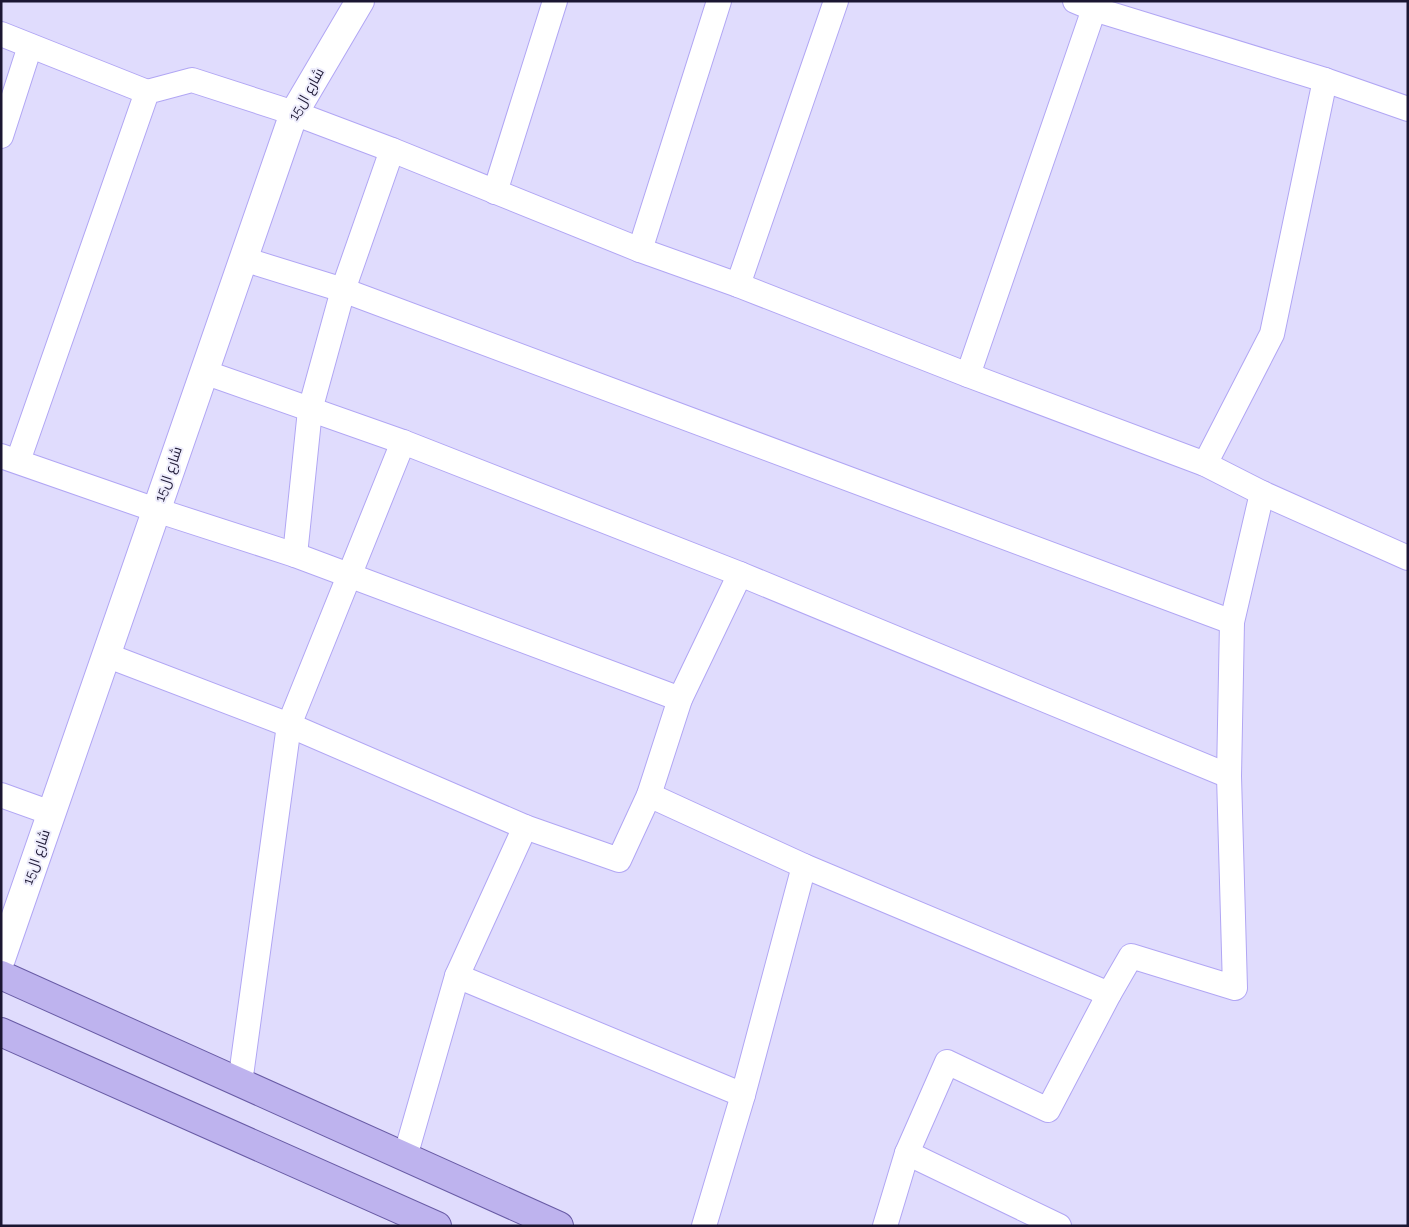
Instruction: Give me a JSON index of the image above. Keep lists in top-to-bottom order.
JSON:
{
  "streets": {
    "main road": ["شارع ال15"]
  }
}
